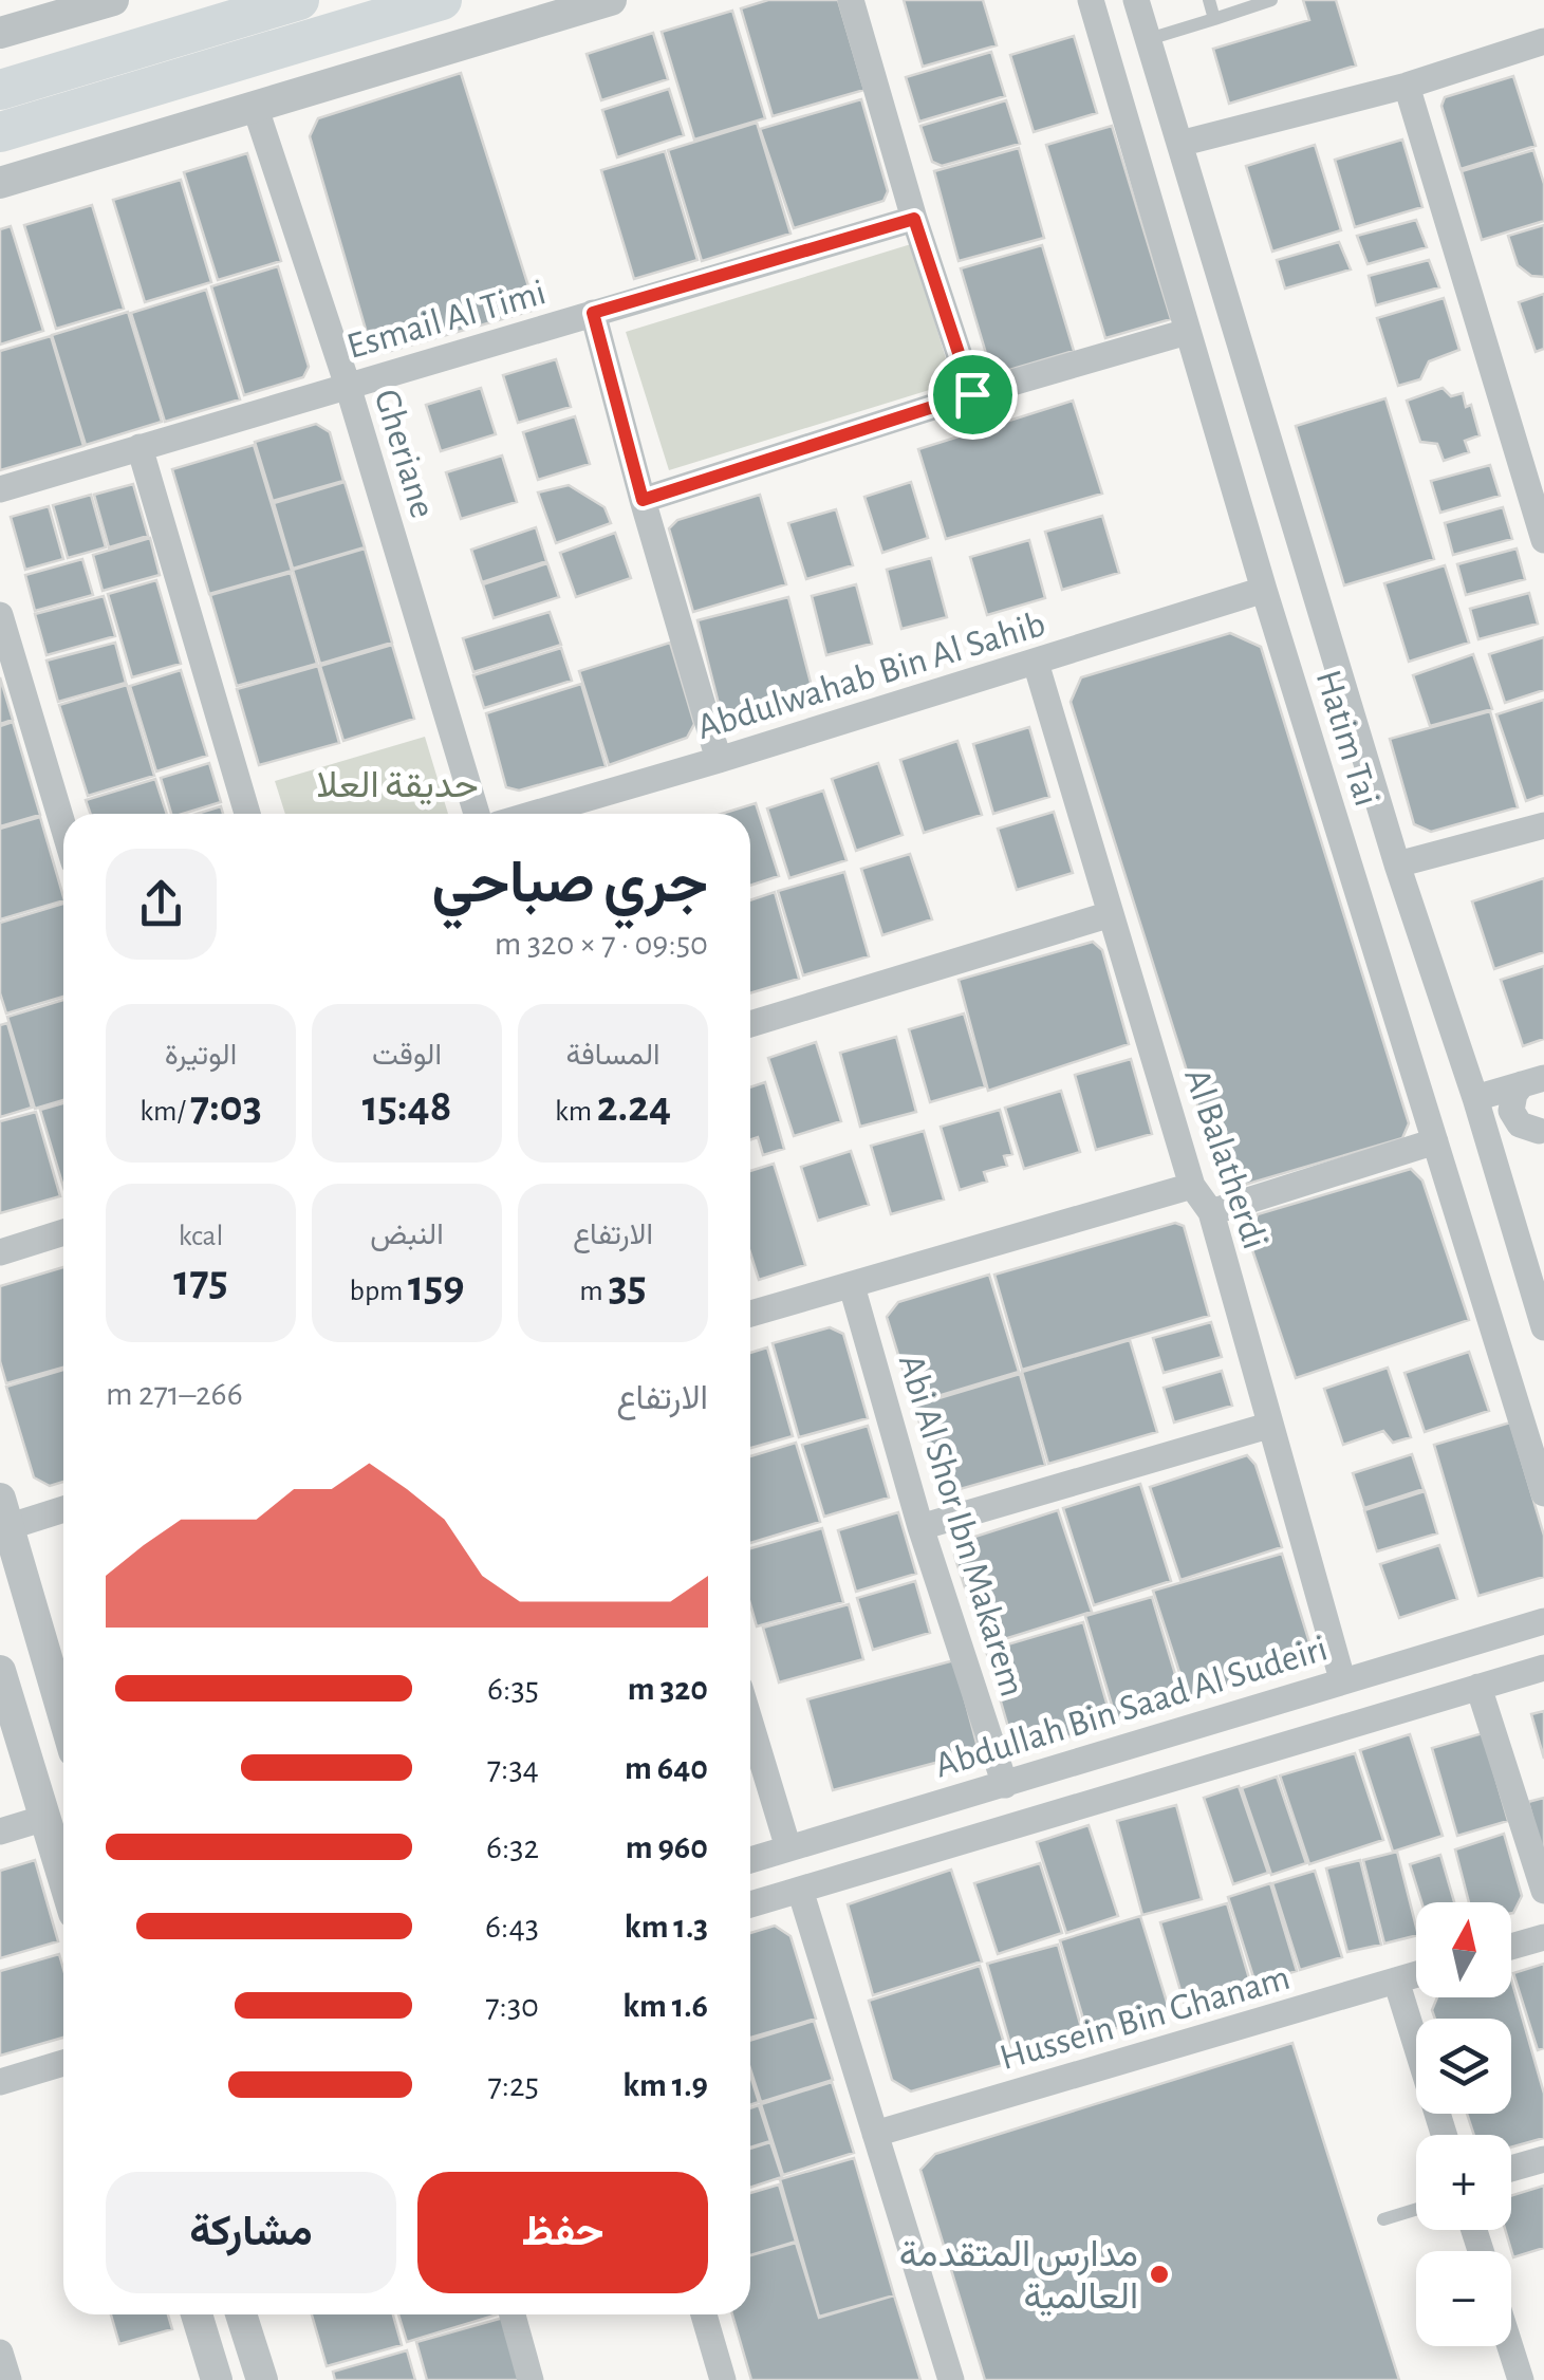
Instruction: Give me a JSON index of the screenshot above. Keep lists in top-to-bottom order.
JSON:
{
  "streets": {
    "street": [
      "Esmail Al Timi",
      "Gheriane",
      "Abdulwahab Bin Al Sahib",
      "Hatim Tai",
      "Al Balatherdi",
      "Abi Al Shor Ibn Makarem",
      "Abdullah Bin Saad Al Sudeiri",
      "Hussein Bin Ghanam"
    ]
  },
  "crossings": [
    ["Esmail Al Timi", "Gheriane"],
    ["Abdulwahab Bin Al Sahib", "Hatim Tai"],
    ["Abdulwahab Bin Al Sahib", "Al Balatherdi"],
    ["Al Balatherdi", "Abdullah Bin Saad Al Sudeiri"],
    ["Abi Al Shor Ibn Makarem", "Abdullah Bin Saad Al Sudeiri"]
  ],
  "parks": ["حديقة العلا"],
  "places": ["مدارس المتقدمة العالمية"],
  "north": "top",
  "page": {
    "heading": ["جري صباحي", "09:50 · 7 × 320 m"],
    "stats": [
      ["المسافة", "2.24 km"],
      ["الوقت", "15:48"],
      ["الوتيرة", "7:03 /km"],
      ["الارتفاع", "35 m"],
      ["النبض", "159 bpm"],
      ["kcal", "175"]
    ],
    "chart": ["الارتفاع", "266–271 m"],
    "list": [
      {
        "name": "320 m",
        "note": "6:35"
      },
      {
        "name": "640 m",
        "note": "7:34"
      },
      {
        "name": "960 m",
        "note": "6:32"
      },
      {
        "name": "1.3 km",
        "note": "6:43"
      },
      {
        "name": "1.6 km",
        "note": "7:30"
      },
      {
        "name": "1.9 km",
        "note": "7:25"
      }
    ],
    "map_buttons": ["+", "−"],
    "buttons": ["حفظ", "مشاركة"]
  }
}
